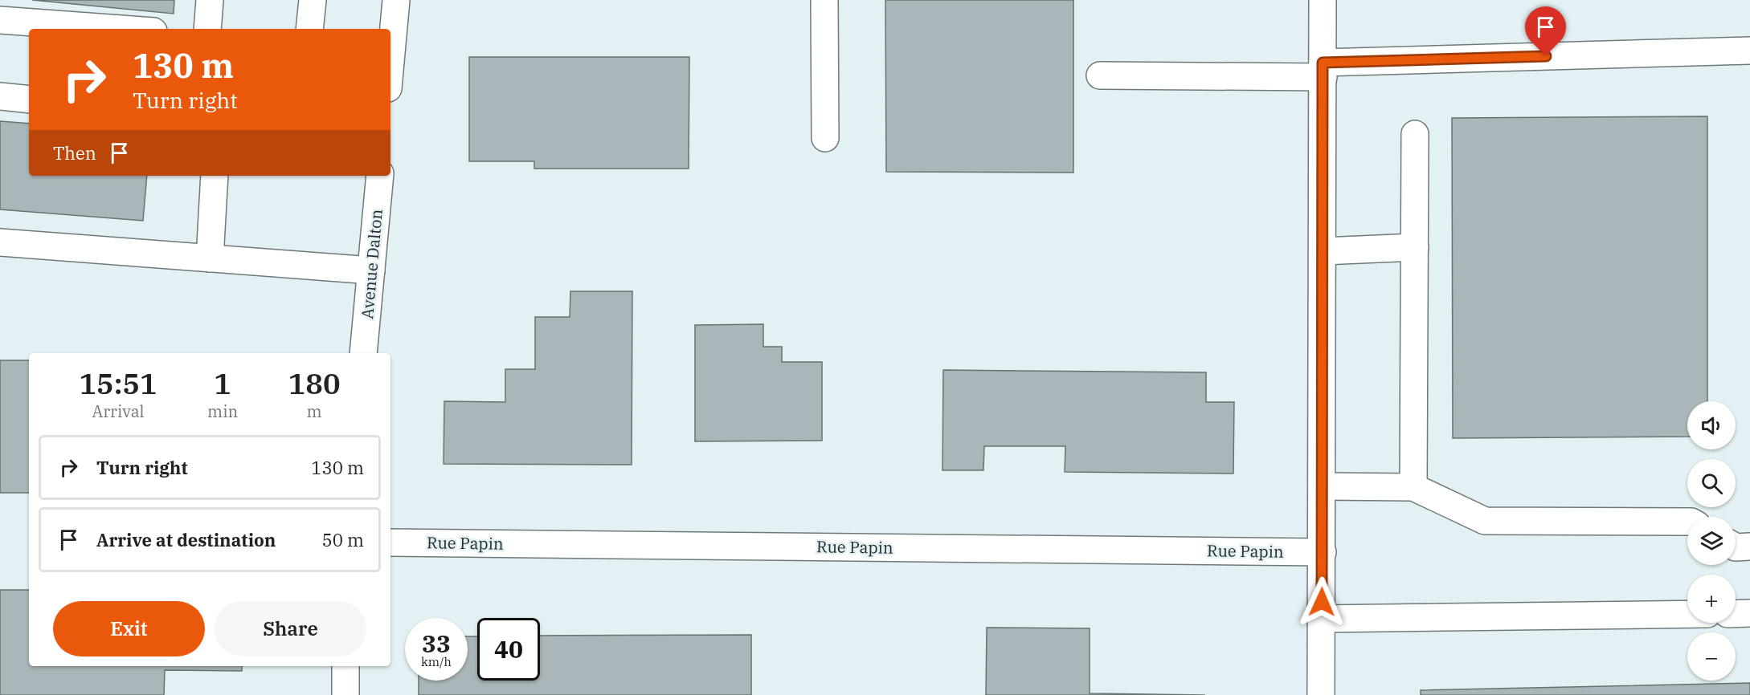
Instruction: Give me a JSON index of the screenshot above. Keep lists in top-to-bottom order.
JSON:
{
  "streets": {
    "street": ["Avenue Dalton", "Rue Papin"]
  },
  "page": {
    "turn": ["130 m", "Turn right"],
    "then": "Then",
    "eta": [
      "15:51",
      "Arrival",
      "1",
      "min",
      "180",
      "m"
    ],
    "map_buttons": ["+", "−"],
    "list": [
      {
        "name": "Turn right",
        "value": "130 m"
      },
      {
        "name": "Arrive at destination",
        "value": "50 m"
      }
    ],
    "buttons": ["Exit", "Share"],
    "speed": "33 km/h",
    "limit": "40"
  }
}
